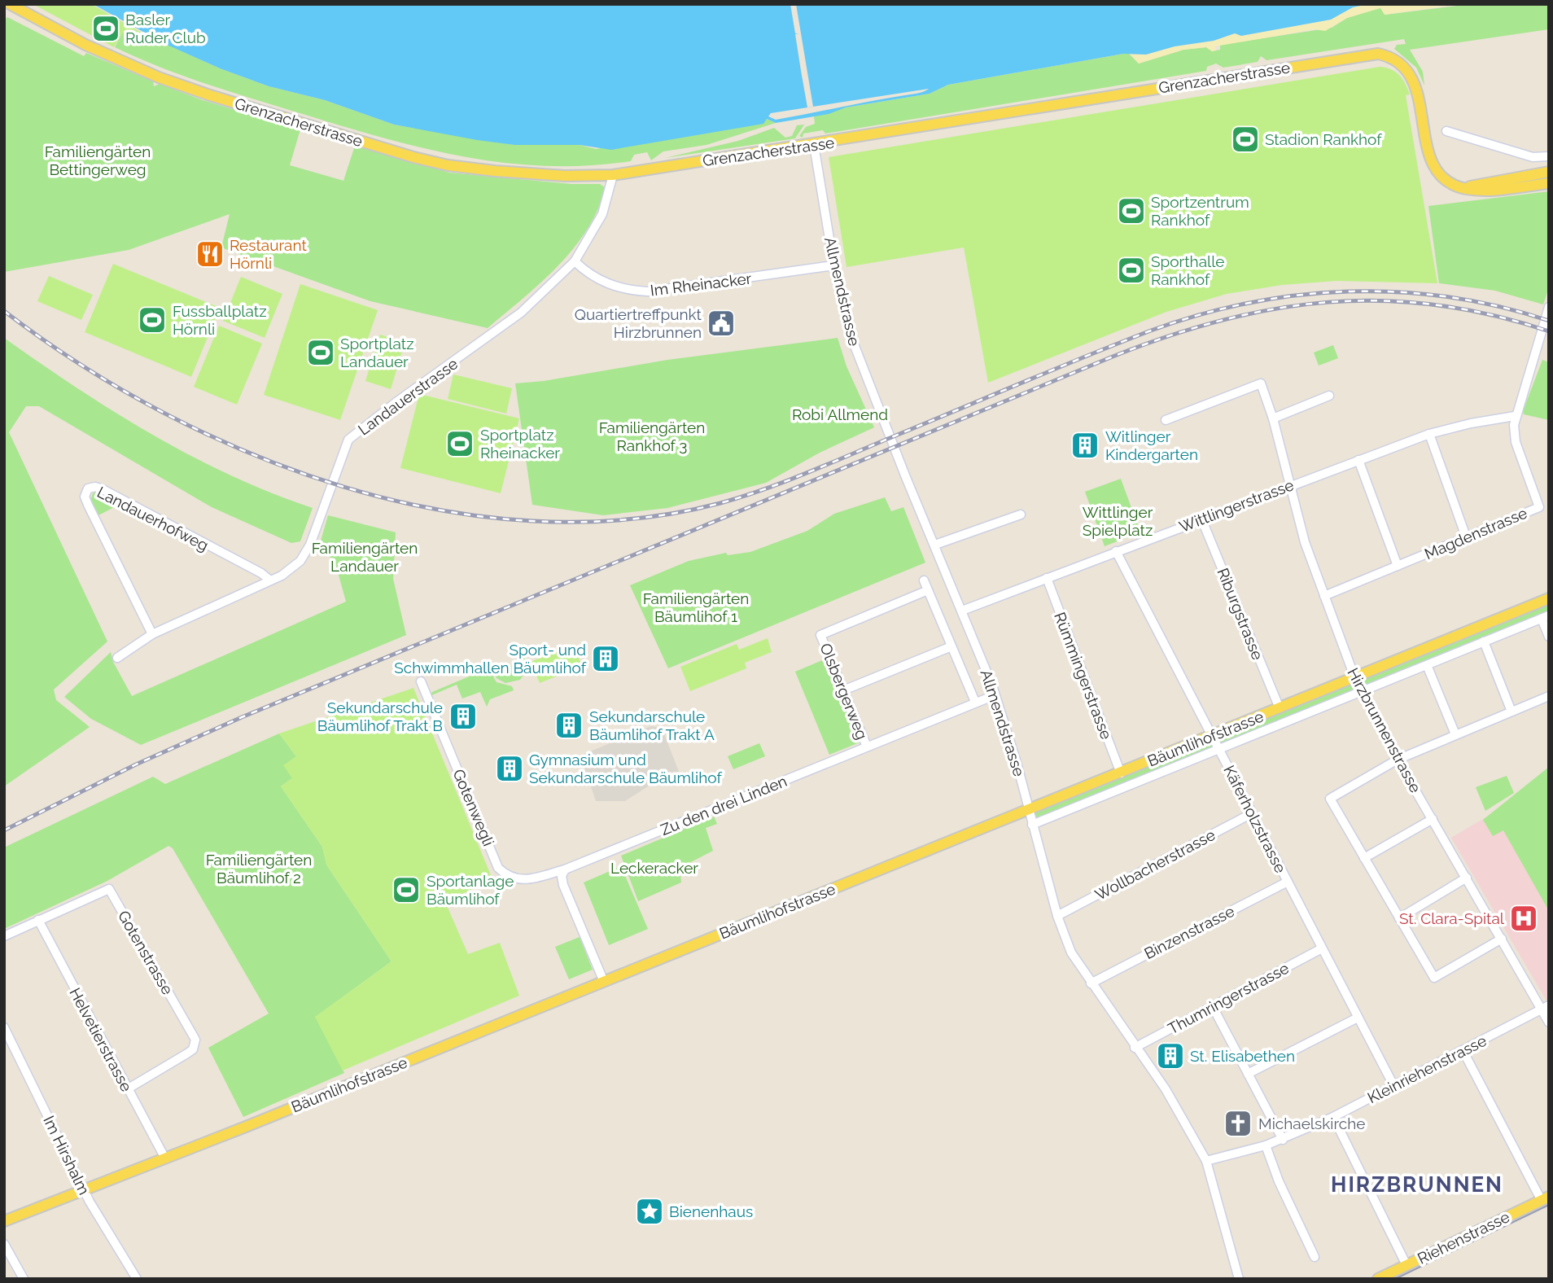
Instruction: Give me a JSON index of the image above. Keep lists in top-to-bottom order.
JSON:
{
  "streets": {
    "main road": ["Grenzacherstrasse", "Bäumlihofstrasse", "Riehenstrasse"],
    "street": [
      "Im Rheinacker",
      "Allmendstrasse",
      "Landauerstrasse",
      "Wittlingerstrasse",
      "Landauerhofweg",
      "Magdenstrasse",
      "Riburgstrasse",
      "Rümmingerstrasse",
      "Olsbergerweg",
      "Hirzbrunnenstrasse",
      "Zu den drei Linden",
      "Gotenwegli",
      "Käferholzstrasse",
      "Wollbacherstrasse",
      "Binzenstrasse",
      "Gotenstrasse",
      "Thumringerstrasse",
      "Helvetierstrasse",
      "Kleinriehenstrasse",
      "Im Hirshalm"
    ]
  },
  "crossings": [
    ["Grenzacherstrasse", "Allmendstrasse"],
    ["Grenzacherstrasse", "Landauerstrasse"],
    ["Im Rheinacker", "Allmendstrasse"],
    ["Im Rheinacker", "Landauerstrasse"],
    ["Allmendstrasse", "Wittlingerstrasse"],
    ["Allmendstrasse", "Olsbergerweg"],
    ["Allmendstrasse", "Bäumlihofstrasse"],
    ["Allmendstrasse", "Zu den drei Linden"],
    ["Allmendstrasse", "Wollbacherstrasse"],
    ["Allmendstrasse", "Binzenstrasse"],
    ["Allmendstrasse", "Thumringerstrasse"],
    ["Allmendstrasse", "Kleinriehenstrasse"],
    ["Landauerstrasse", "Landauerhofweg"],
    ["Wittlingerstrasse", "Magdenstrasse"],
    ["Wittlingerstrasse", "Riburgstrasse"],
    ["Wittlingerstrasse", "Rümmingerstrasse"],
    ["Wittlingerstrasse", "Hirzbrunnenstrasse"],
    ["Wittlingerstrasse", "Käferholzstrasse"],
    ["Magdenstrasse", "Hirzbrunnenstrasse"],
    ["Riburgstrasse", "Bäumlihofstrasse"],
    ["Rümmingerstrasse", "Bäumlihofstrasse"],
    ["Olsbergerweg", "Zu den drei Linden"],
    ["Hirzbrunnenstrasse", "Bäumlihofstrasse"],
    ["Hirzbrunnenstrasse", "Kleinriehenstrasse"],
    ["Bäumlihofstrasse", "Käferholzstrasse"],
    ["Bäumlihofstrasse", "Helvetierstrasse"],
    ["Bäumlihofstrasse", "Im Hirshalm"],
    ["Zu den drei Linden", "Gotenwegli"],
    ["Käferholzstrasse", "Wollbacherstrasse"],
    ["Käferholzstrasse", "Binzenstrasse"],
    ["Käferholzstrasse", "Thumringerstrasse"],
    ["Käferholzstrasse", "Kleinriehenstrasse"],
    ["Gotenstrasse", "Helvetierstrasse"]
  ],
  "districts": ["HIRZBRUNNEN"],
  "parks": [
    "Familiengärten Bettingerweg",
    "Robi Allmend",
    "Familiengärten Rankhof 3",
    "Wittlinger Spielplatz",
    "Familiengärten Landauer",
    "Familiengärten Bäumlihof 1",
    "Familiengärten Bäumlihof 2",
    "Leckeracker"
  ],
  "places": {
    "sports": [
      "Basler Ruder Club",
      "Stadion Rankhof",
      "Sportzentrum Rankhof",
      "Sporthalle Rankhof",
      "Fussballplatz Hörnli",
      "Sportplatz Landauer",
      "Sportplatz Rheinacker",
      "Sportanlage Bäumlihof"
    ],
    "restaurant": ["Restaurant Hörnli"],
    "public building": ["Quartiertreffpunkt Hirzbrunnen"],
    "building": [
      "Witlinger Kindergarten",
      "Sport- und Schwimmhallen Bäumlihof",
      "Sekundarschule Bäumlihof Trakt B",
      "Sekundarschule Bäumlihof Trakt A",
      "Gymnasium und Sekundarschule Bäumlihof",
      "St. Elisabethen"
    ],
    "hospital": ["St. Clara-Spital"],
    "church": ["Michaelskirche"],
    "place": ["Bienenhaus"]
  }
}
